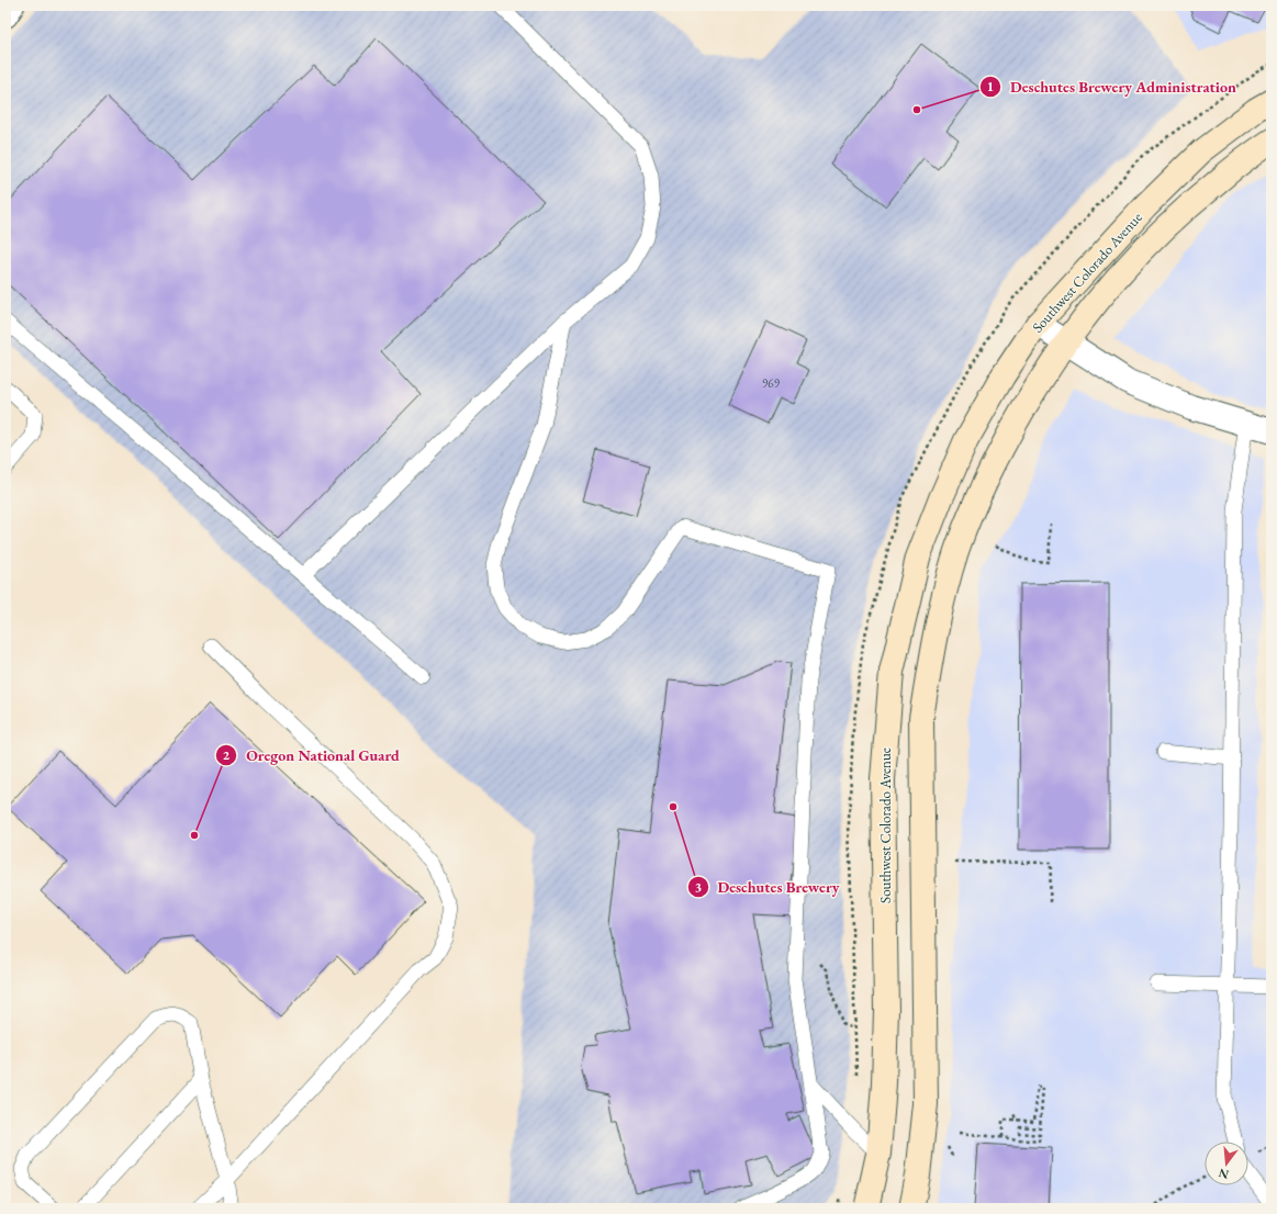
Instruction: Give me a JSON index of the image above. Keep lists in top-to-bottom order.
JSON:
{
  "streets": {
    "main road": ["Southwest Colorado Avenue"]
  },
  "places": ["Deschutes Brewery Administration", "Deschutes Brewery", "Oregon National Guard"],
  "house_numbers": ["969"],
  "north": "bottom"
}
